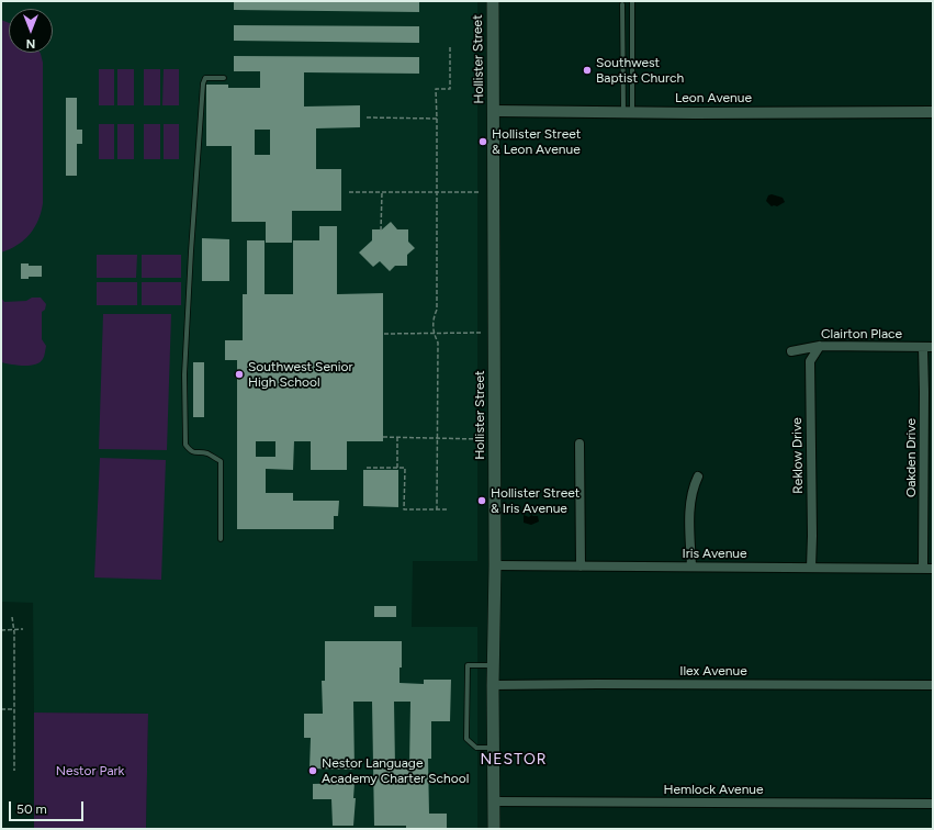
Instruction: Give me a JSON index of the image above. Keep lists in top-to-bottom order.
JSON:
{
  "streets": {
    "main road": ["Hollister Street"],
    "street": [
      "Leon Avenue",
      "Clairton Place",
      "Reklow Drive",
      "Oakden Drive",
      "Iris Avenue",
      "Ilex Avenue",
      "Hemlock Avenue"
    ]
  },
  "crossings": [
    ["Hollister Street", "Leon Avenue"],
    ["Hollister Street", "Iris Avenue"],
    ["Hollister Street", "Ilex Avenue"],
    ["Hollister Street", "Hemlock Avenue"],
    ["Clairton Place", "Reklow Drive"],
    ["Clairton Place", "Oakden Drive"],
    ["Reklow Drive", "Iris Avenue"],
    ["Oakden Drive", "Iris Avenue"]
  ],
  "districts": ["NESTOR"],
  "parks": ["Nestor Park"],
  "places": [
    "Southwest Baptist Church",
    "Hollister Street & Leon Avenue",
    "Southwest Senior High School",
    "Hollister Street & Iris Avenue",
    "Nestor Language Academy Charter School"
  ],
  "scale_bar": "50 m",
  "north": "bottom"
}
